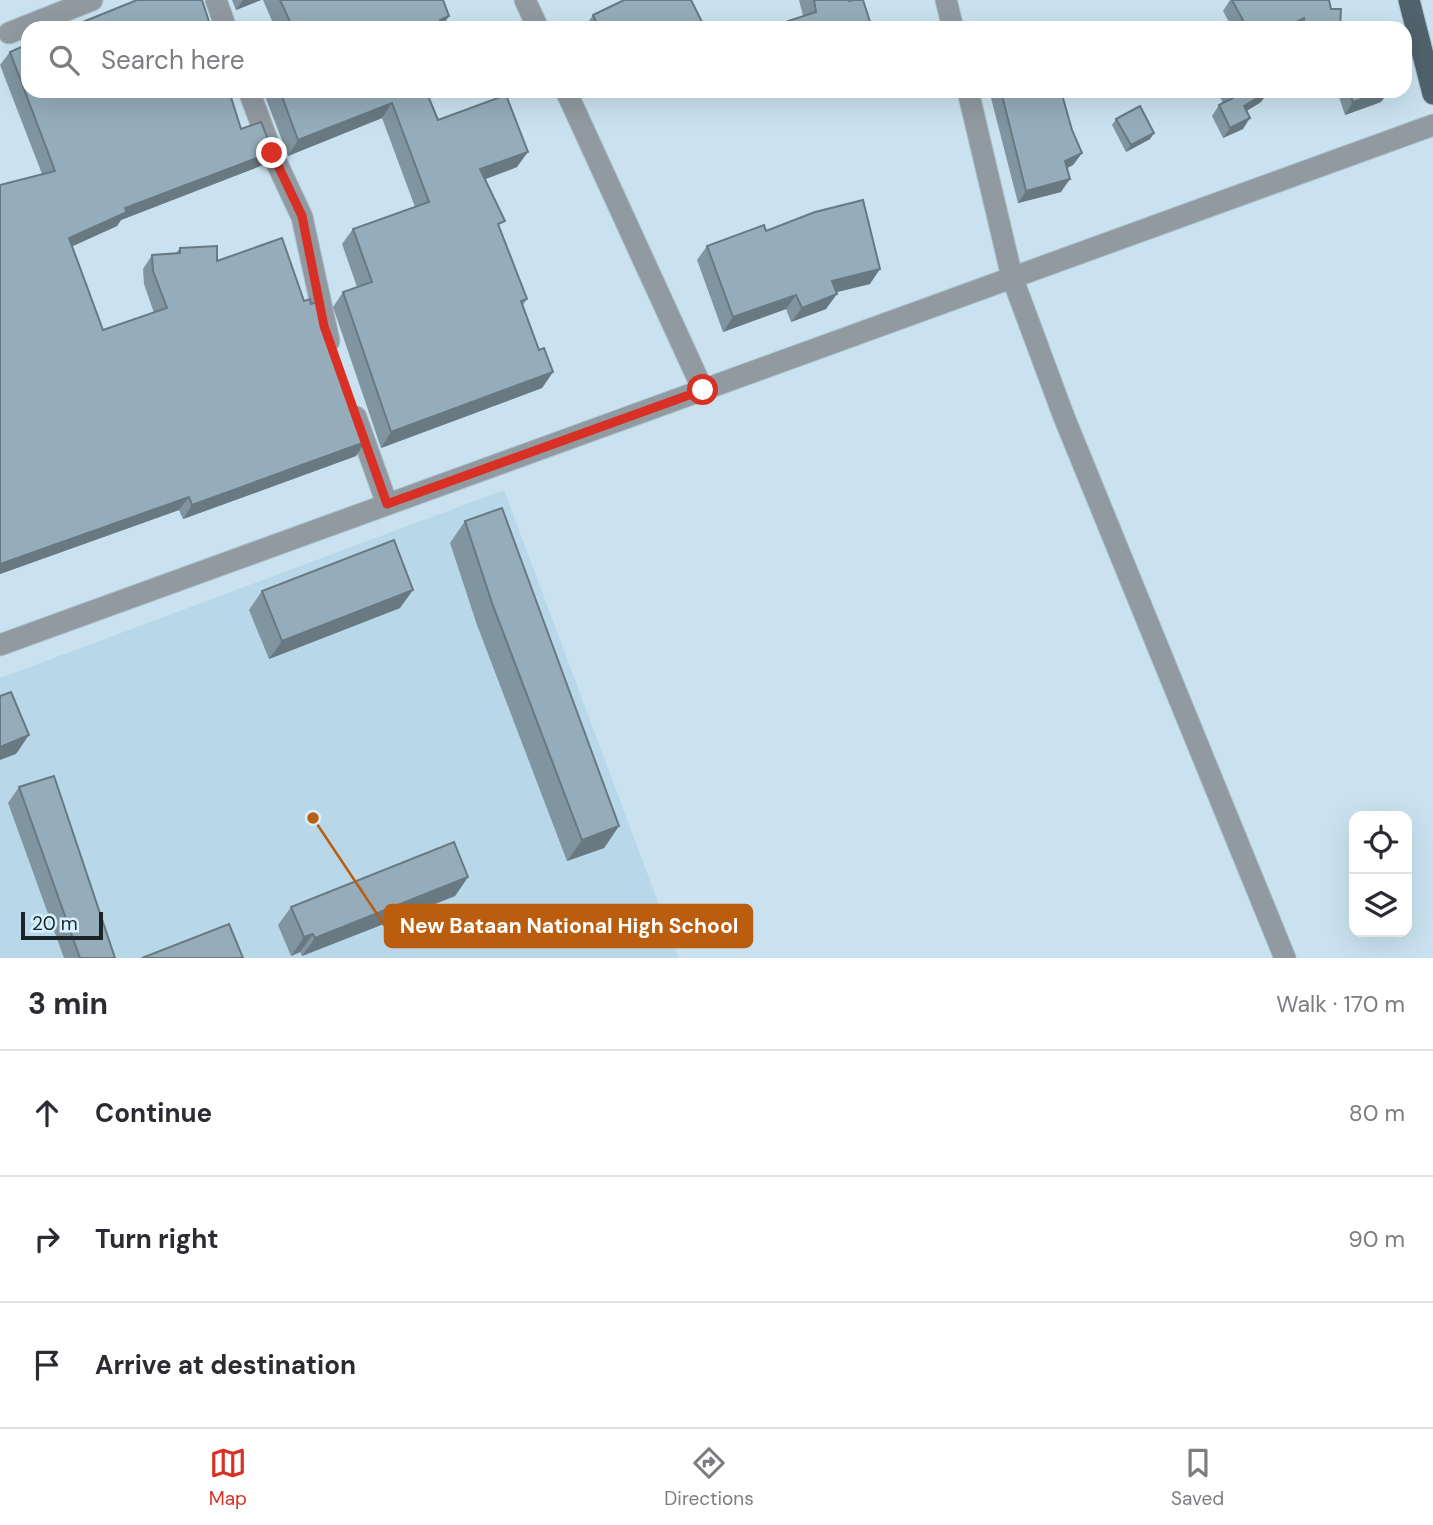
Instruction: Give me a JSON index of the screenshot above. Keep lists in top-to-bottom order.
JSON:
{
  "places": ["New Bataan National High School"],
  "scale_bar": "20 m",
  "page": {
    "search": "Search here",
    "scale": "20 m",
    "heading": ["3 min", "Walk · 170 m"],
    "list": [
      ["Continue", "80 m"],
      ["Turn right", "90 m"],
      "Arrive at destination"
    ],
    "nav": ["Map", "Directions", "Saved"]
  }
}
